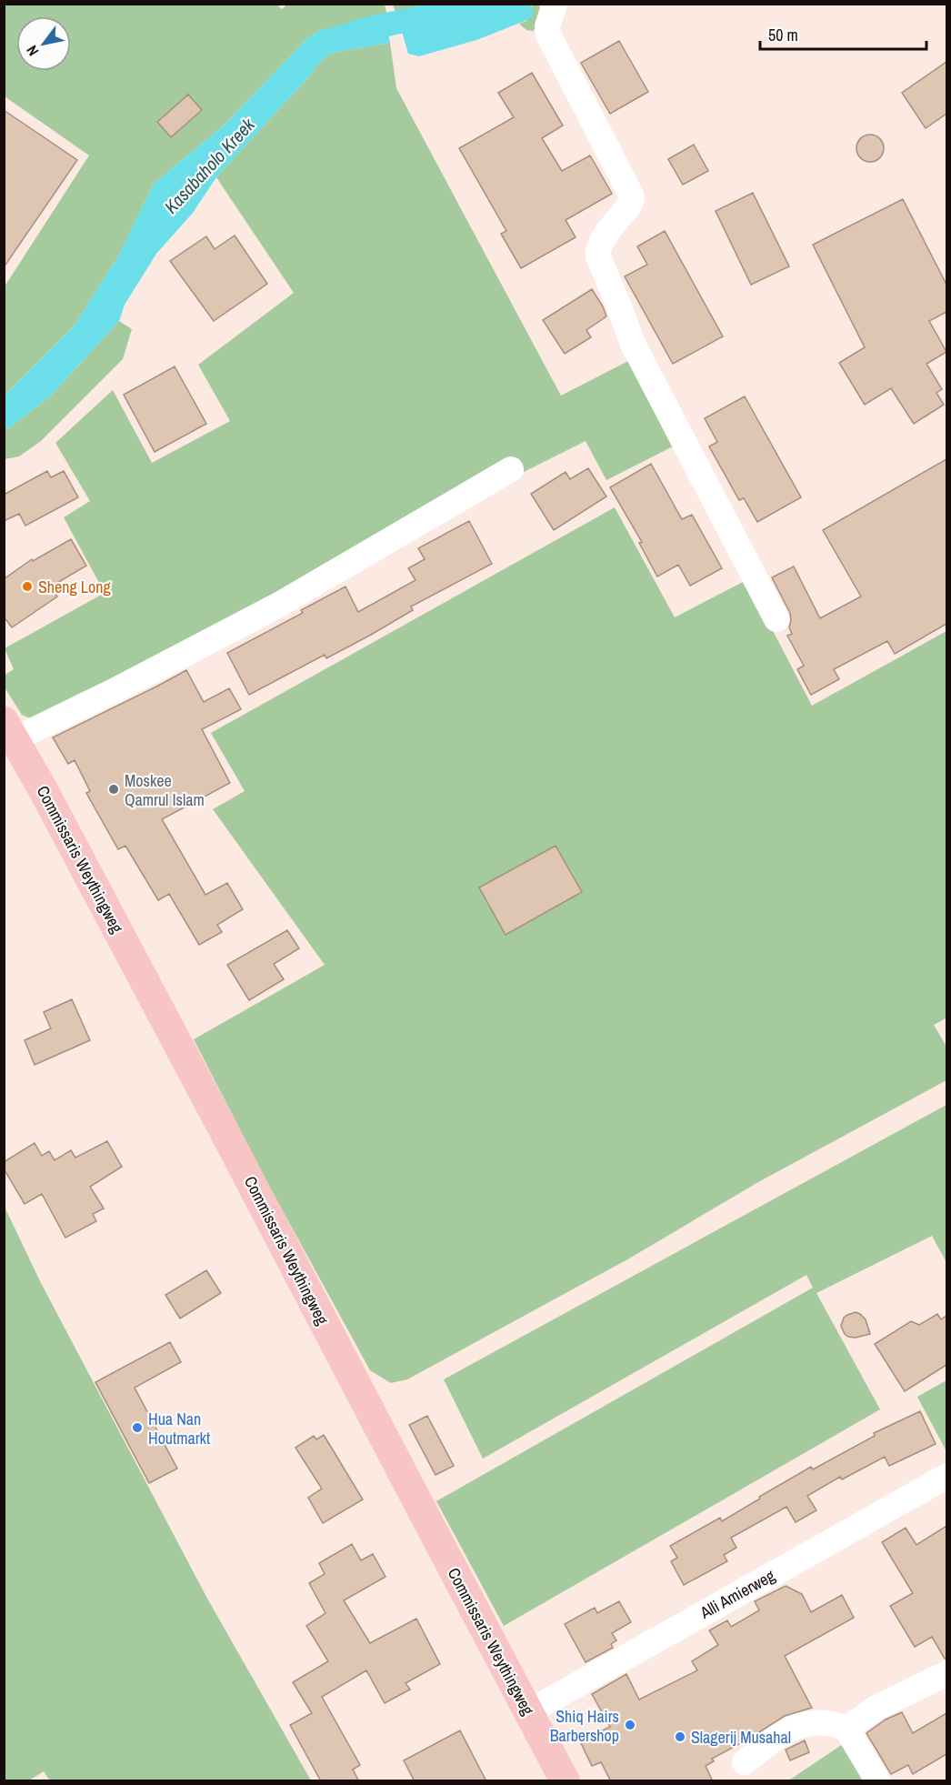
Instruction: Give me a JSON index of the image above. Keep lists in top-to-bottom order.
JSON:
{
  "streets": {
    "main road": ["Commissaris Weythingweg"],
    "street": ["Alli Amierweg"]
  },
  "crossings": [
    ["Commissaris Weythingweg", "Alli Amierweg"]
  ],
  "water": ["Kasabaholo Kreek"],
  "places": [
    "Sheng Long",
    "Moskee Qamrul Islam",
    "Hua Nan Houtmarkt",
    "Shiq Hairs Barbershop",
    "Slagerij Musahal"
  ],
  "scale_bar": "50 m",
  "north": "bottom left"
}
